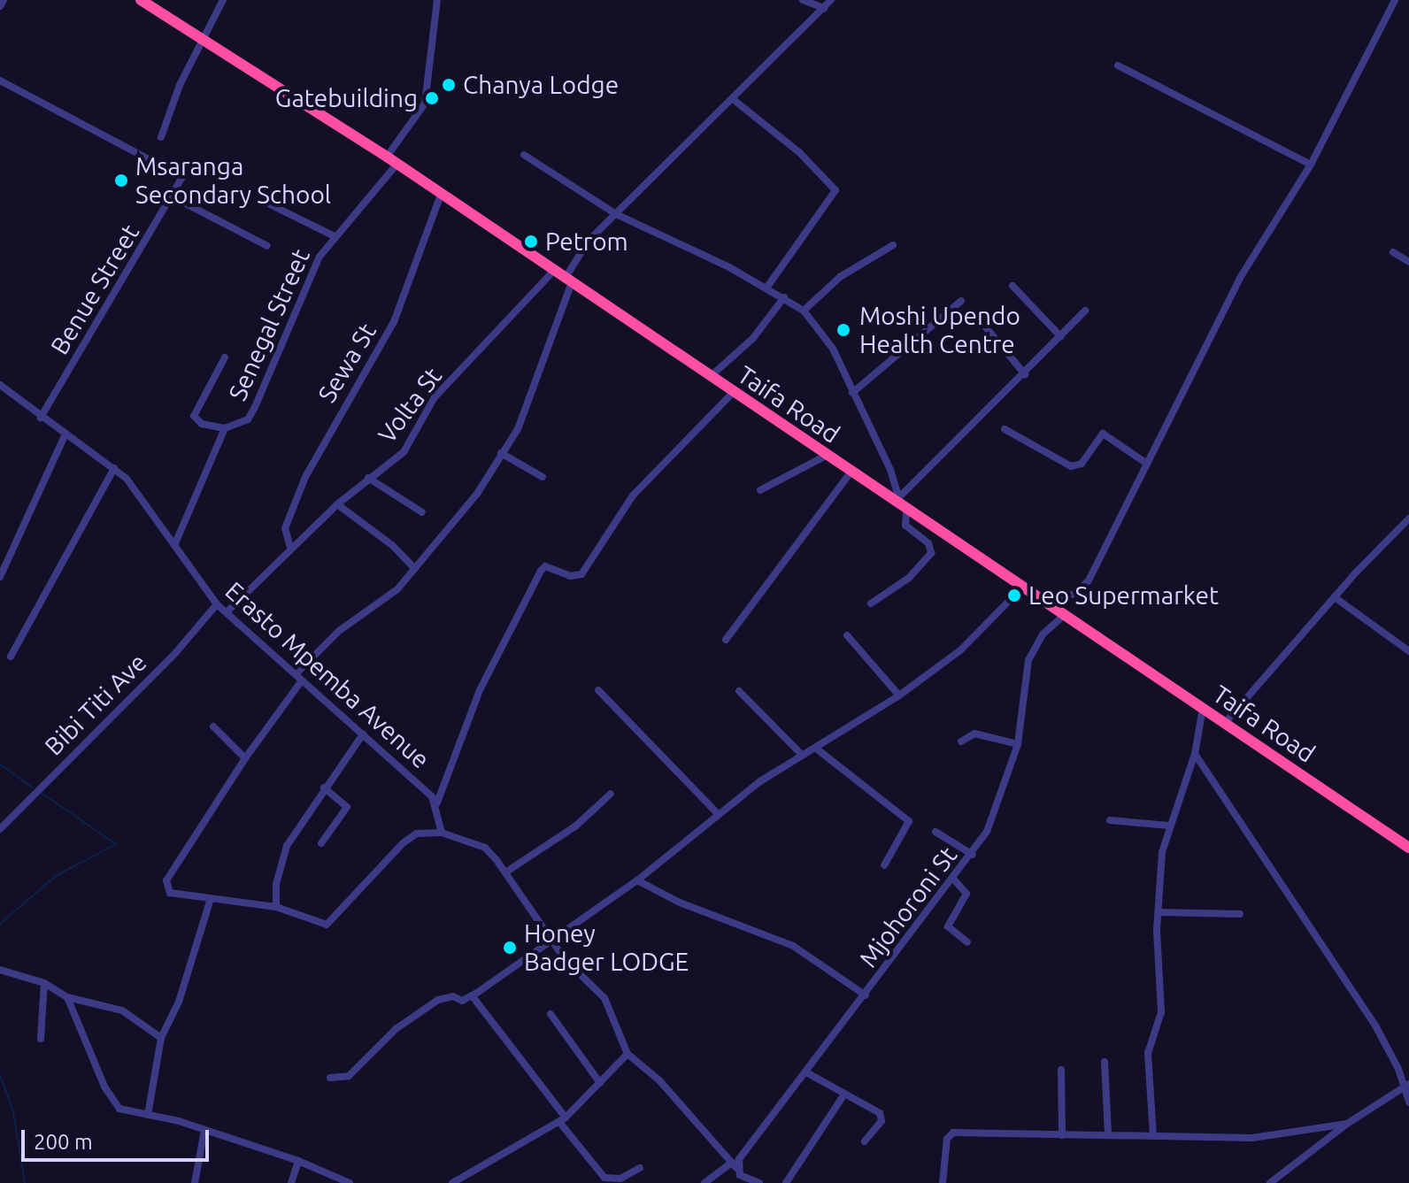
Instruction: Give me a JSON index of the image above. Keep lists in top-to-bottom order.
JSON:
{
  "streets": {
    "highway": ["Taifa Road"],
    "street": [
      "Benue Street",
      "Senegal Street",
      "Sewa St",
      "Volta St",
      "Erasto Mpemba Avenue",
      "Bibi Titi Ave",
      "Mjohoroni St"
    ]
  },
  "crossings": [
    ["Benue Street", "Erasto Mpemba Avenue"],
    ["Senegal Street", "Taifa Road"],
    ["Senegal Street", "Erasto Mpemba Avenue"],
    ["Sewa St", "Taifa Road"],
    ["Sewa St", "Volta St"],
    ["Taifa Road", "Volta St"],
    ["Taifa Road", "Mjohoroni St"],
    ["Volta St", "Erasto Mpemba Avenue"],
    ["Erasto Mpemba Avenue", "Bibi Titi Ave"]
  ],
  "places": [
    "Chanya Lodge",
    "Gatebuilding",
    "Msaranga Secondary School",
    "Petrom",
    "Moshi Upendo Health Centre",
    "Leo Supermarket",
    "Honey Badger LODGE"
  ],
  "scale_bar": "200 m"
}
